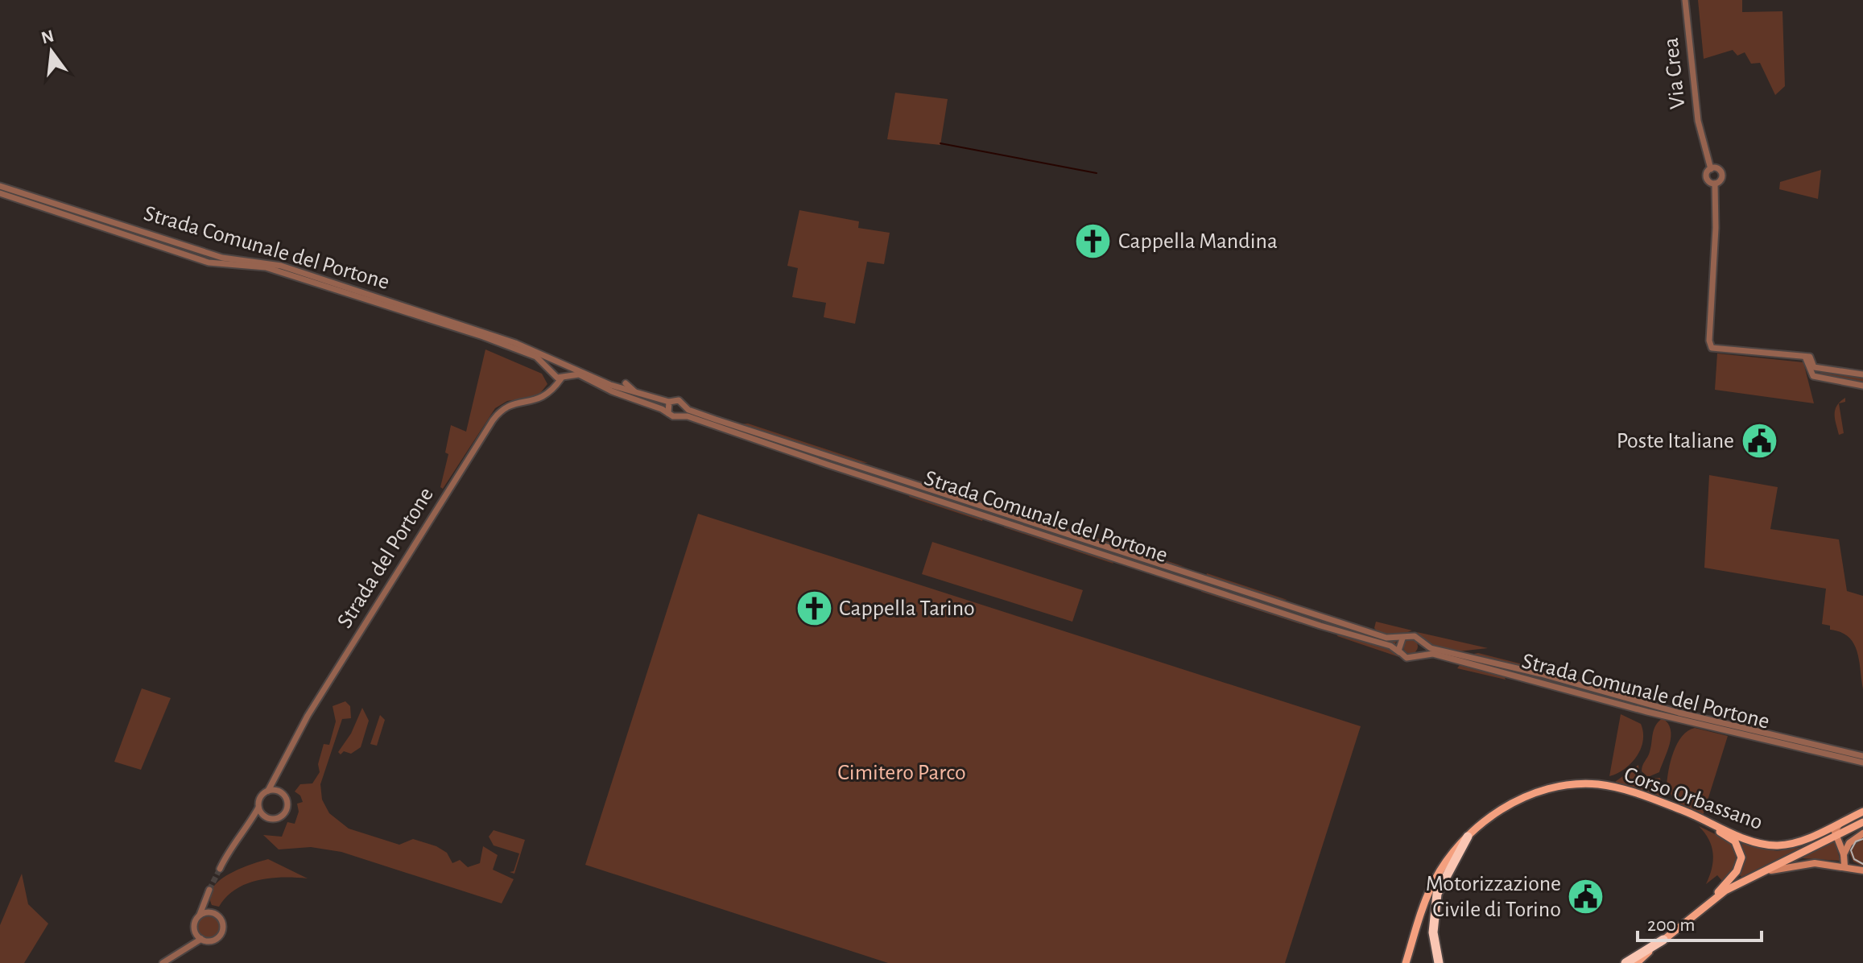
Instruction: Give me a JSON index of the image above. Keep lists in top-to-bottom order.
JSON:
{
  "streets": {
    "main road": ["Corso Orbassano"],
    "street": ["Via Crea", "Strada Comunale del Portone", "Strada del Portone"]
  },
  "parks": ["Cimitero Parco"],
  "places": {
    "church": ["Cappella Mandina", "Cappella Tarino"],
    "public building": ["Poste Italiane", "Motorizzazione Civile di Torino"]
  },
  "scale_bar": "200 m",
  "north": "top"
}
